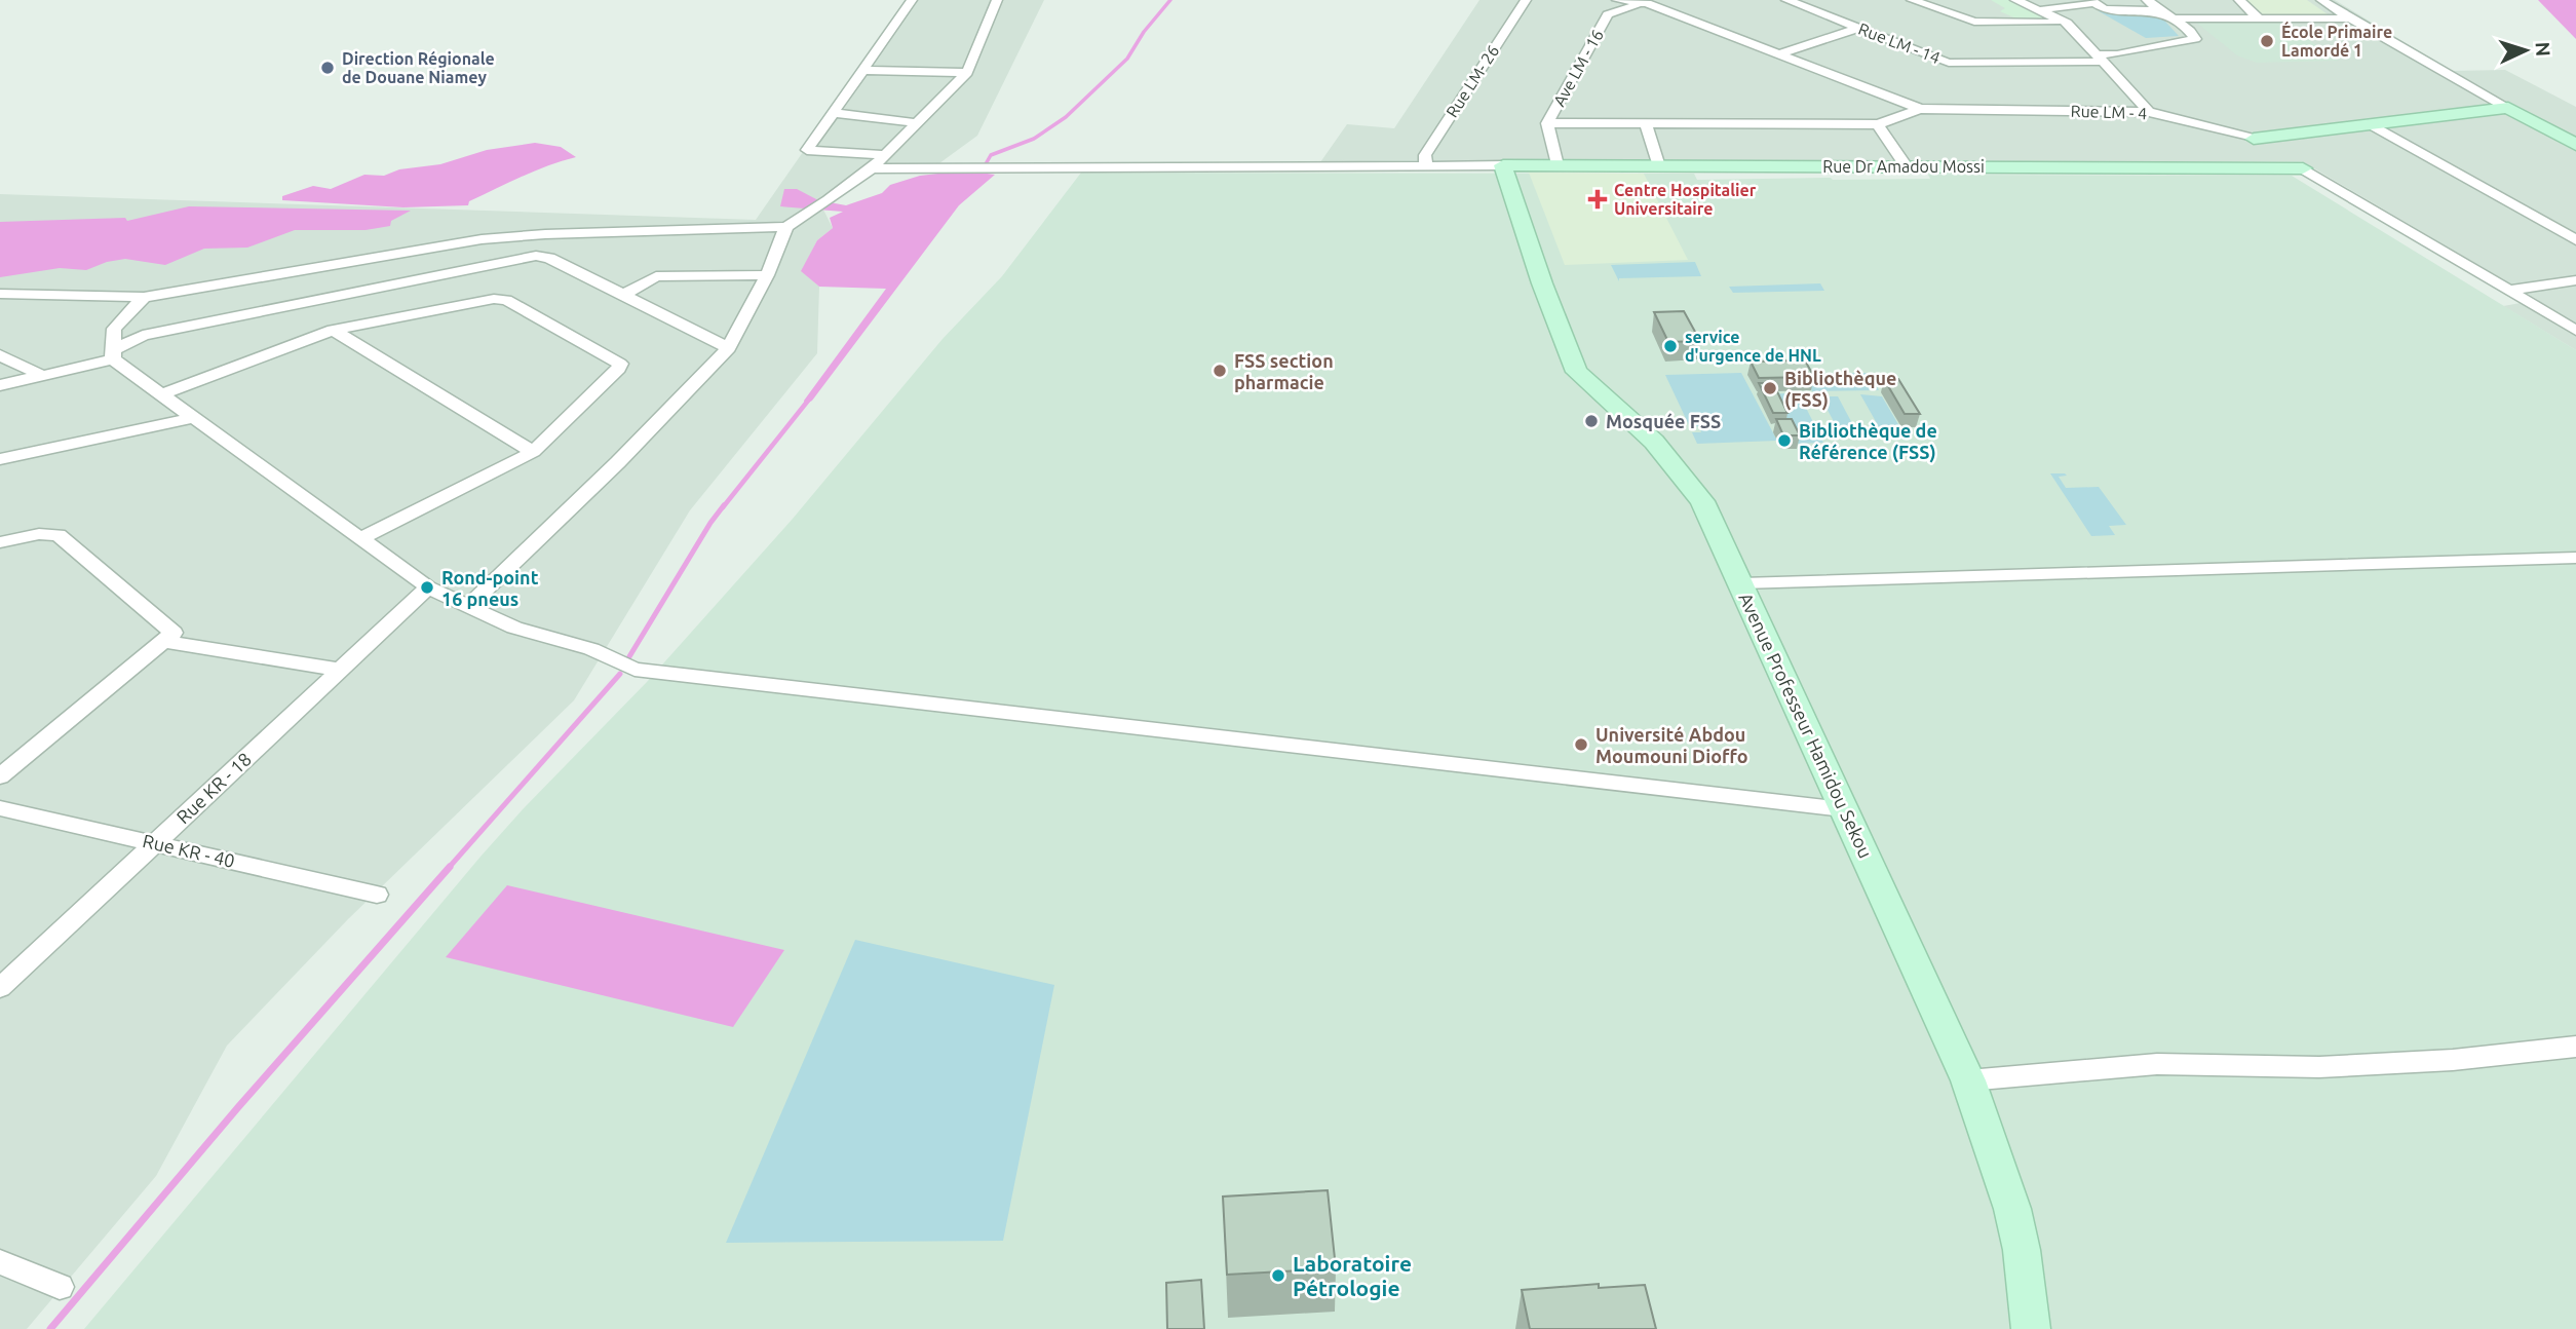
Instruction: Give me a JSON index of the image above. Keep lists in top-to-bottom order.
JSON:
{
  "streets": {
    "street": [
      "Rue LM - 14",
      "Ave LM - 16",
      "Rue LM- 26",
      "Rue LM - 4",
      "Rue Dr Amadou Mossi",
      "Avenue Professeur Hamidou Sekou",
      "Rue KR - 18",
      "Rue KR - 40"
    ]
  },
  "crossings": [
    ["Ave LM - 16", "Rue LM - 4"],
    ["Ave LM - 16", "Rue Dr Amadou Mossi"],
    ["Rue Dr Amadou Mossi", "Avenue Professeur Hamidou Sekou"],
    ["Rue KR - 18", "Rue KR - 40"]
  ],
  "places": {
    "other": [
      "École Primaire Lamordé 1",
      "Direction Régionale de Douane Niamey",
      "service d'urgence de HNL",
      "FSS section pharmacie",
      "Bibliothèque (FSS)",
      "Mosquée FSS",
      "Bibliothèque de Référence (FSS)",
      "Rond-point 16 pneus",
      "Université Abdou Moumouni Dioffo",
      "Laboratoire Pétrologie"
    ],
    "health": ["Centre Hospitalier Universitaire"]
  },
  "north": "right"
}
